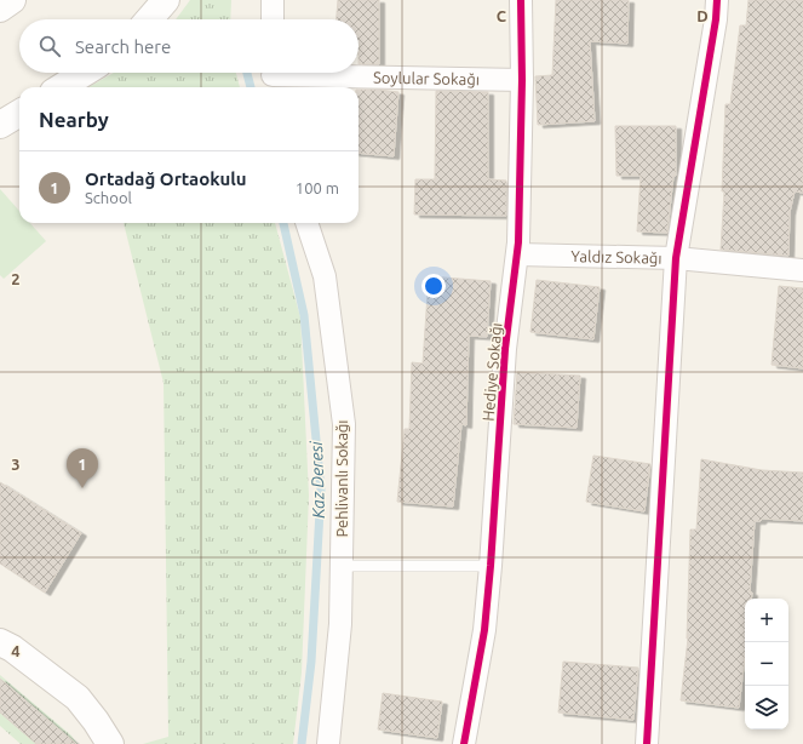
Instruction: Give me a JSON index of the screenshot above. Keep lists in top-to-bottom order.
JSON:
{
  "streets": {
    "street": [
      "Soylular Sokağı",
      "Yaldız Sokağı",
      "Hediye Sokağı",
      "Pehlivanlı Sokağı"
    ]
  },
  "crossings": [
    ["Soylular Sokağı", "Hediye Sokağı"],
    ["Yaldız Sokağı", "Hediye Sokağı"]
  ],
  "water": ["Kaz Deresi"],
  "page": {
    "search": "Search here",
    "heading": "Nearby",
    "list": [
      {
        "mark": "1",
        "name": "Ortadağ Ortaokulu",
        "note": "School",
        "value": "100 m"
      }
    ],
    "pins": "1",
    "map_buttons": ["+", "−"]
  },
  "grid": {
    "columns": ["C", "D"],
    "rows": ["2", "3", "4"]
  }
}
